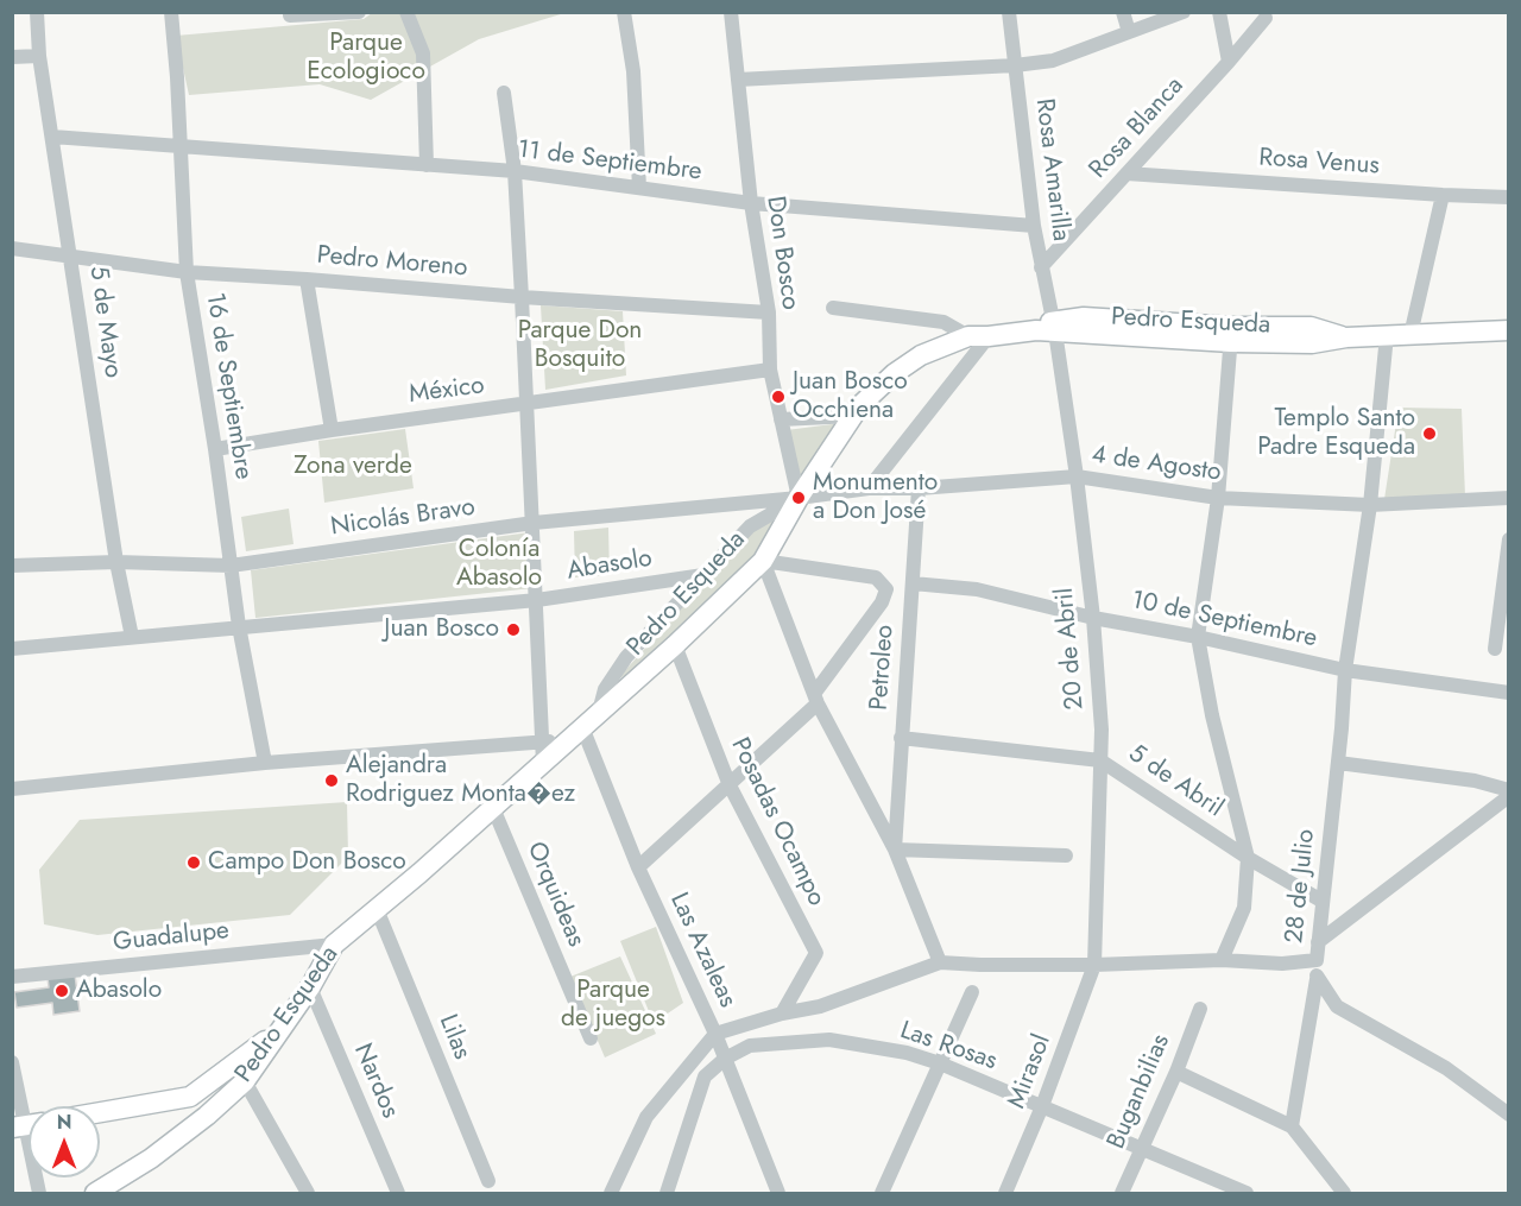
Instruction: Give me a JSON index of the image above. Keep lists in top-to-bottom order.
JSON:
{
  "streets": {
    "street": [
      "Rosa Blanca",
      "11 de Septiembre",
      "Rosa Venus",
      "Rosa Amarilla",
      "Don Bosco",
      "Pedro Moreno",
      "5 de Mayo",
      "Pedro Esqueda",
      "16 de Septiembre",
      "México",
      "4 de Agosto",
      "Nicolás Bravo",
      "Abasolo",
      "10 de Septiembre",
      "20 de Abril",
      "Petroleo",
      "5 de Abril",
      "Posadas Ocampo",
      "28 de Julio",
      "Orquideas",
      "Guadalupe",
      "Las Azaleas",
      "Lilas",
      "Las Rosas",
      "Mirasol",
      "Nardos",
      "Buganbilias"
    ]
  },
  "crossings": [
    ["Rosa Blanca", "Rosa Venus"],
    ["Rosa Blanca", "Rosa Amarilla"],
    ["11 de Septiembre", "Rosa Amarilla"],
    ["11 de Septiembre", "Don Bosco"],
    ["11 de Septiembre", "5 de Mayo"],
    ["11 de Septiembre", "16 de Septiembre"],
    ["Rosa Amarilla", "Pedro Esqueda"],
    ["Rosa Amarilla", "20 de Abril"],
    ["Don Bosco", "Pedro Moreno"],
    ["Don Bosco", "Pedro Esqueda"],
    ["Don Bosco", "México"],
    ["Don Bosco", "4 de Agosto"],
    ["Don Bosco", "Nicolás Bravo"],
    ["Pedro Moreno", "5 de Mayo"],
    ["Pedro Moreno", "16 de Septiembre"],
    ["5 de Mayo", "Nicolás Bravo"],
    ["5 de Mayo", "Abasolo"],
    ["Pedro Esqueda", "4 de Agosto"],
    ["Pedro Esqueda", "Nicolás Bravo"],
    ["Pedro Esqueda", "Abasolo"],
    ["Pedro Esqueda", "20 de Abril"],
    ["Pedro Esqueda", "Posadas Ocampo"],
    ["Pedro Esqueda", "28 de Julio"],
    ["Pedro Esqueda", "Orquideas"],
    ["Pedro Esqueda", "Guadalupe"],
    ["Pedro Esqueda", "Las Azaleas"],
    ["Pedro Esqueda", "Lilas"],
    ["Pedro Esqueda", "Nardos"],
    ["16 de Septiembre", "México"],
    ["16 de Septiembre", "Nicolás Bravo"],
    ["16 de Septiembre", "Abasolo"],
    ["4 de Agosto", "Nicolás Bravo"],
    ["4 de Agosto", "20 de Abril"],
    ["4 de Agosto", "Petroleo"],
    ["4 de Agosto", "28 de Julio"],
    ["10 de Septiembre", "20 de Abril"],
    ["10 de Septiembre", "Petroleo"],
    ["10 de Septiembre", "28 de Julio"],
    ["20 de Abril", "5 de Abril"],
    ["20 de Abril", "28 de Julio"],
    ["20 de Abril", "Mirasol"],
    ["Petroleo", "5 de Abril"],
    ["5 de Abril", "28 de Julio"],
    ["Posadas Ocampo", "28 de Julio"],
    ["28 de Julio", "Las Azaleas"],
    ["28 de Julio", "Mirasol"],
    ["Las Azaleas", "Las Rosas"],
    ["Las Rosas", "Mirasol"],
    ["Las Rosas", "Buganbilias"]
  ],
  "parks": [
    "Parque Ecologioco",
    "Parque Don Bosquito",
    "Zona verde",
    "Colonía Abasolo",
    "Parque de juegos"
  ],
  "places": [
    "Juan Bosco Occhiena",
    "Templo Santo Padre Esqueda",
    "Monumento a Don José",
    "Juan Bosco",
    "Alejandra Rodriguez Monta�ez",
    "Campo Don Bosco",
    "Abasolo"
  ],
  "north": "top"
}
